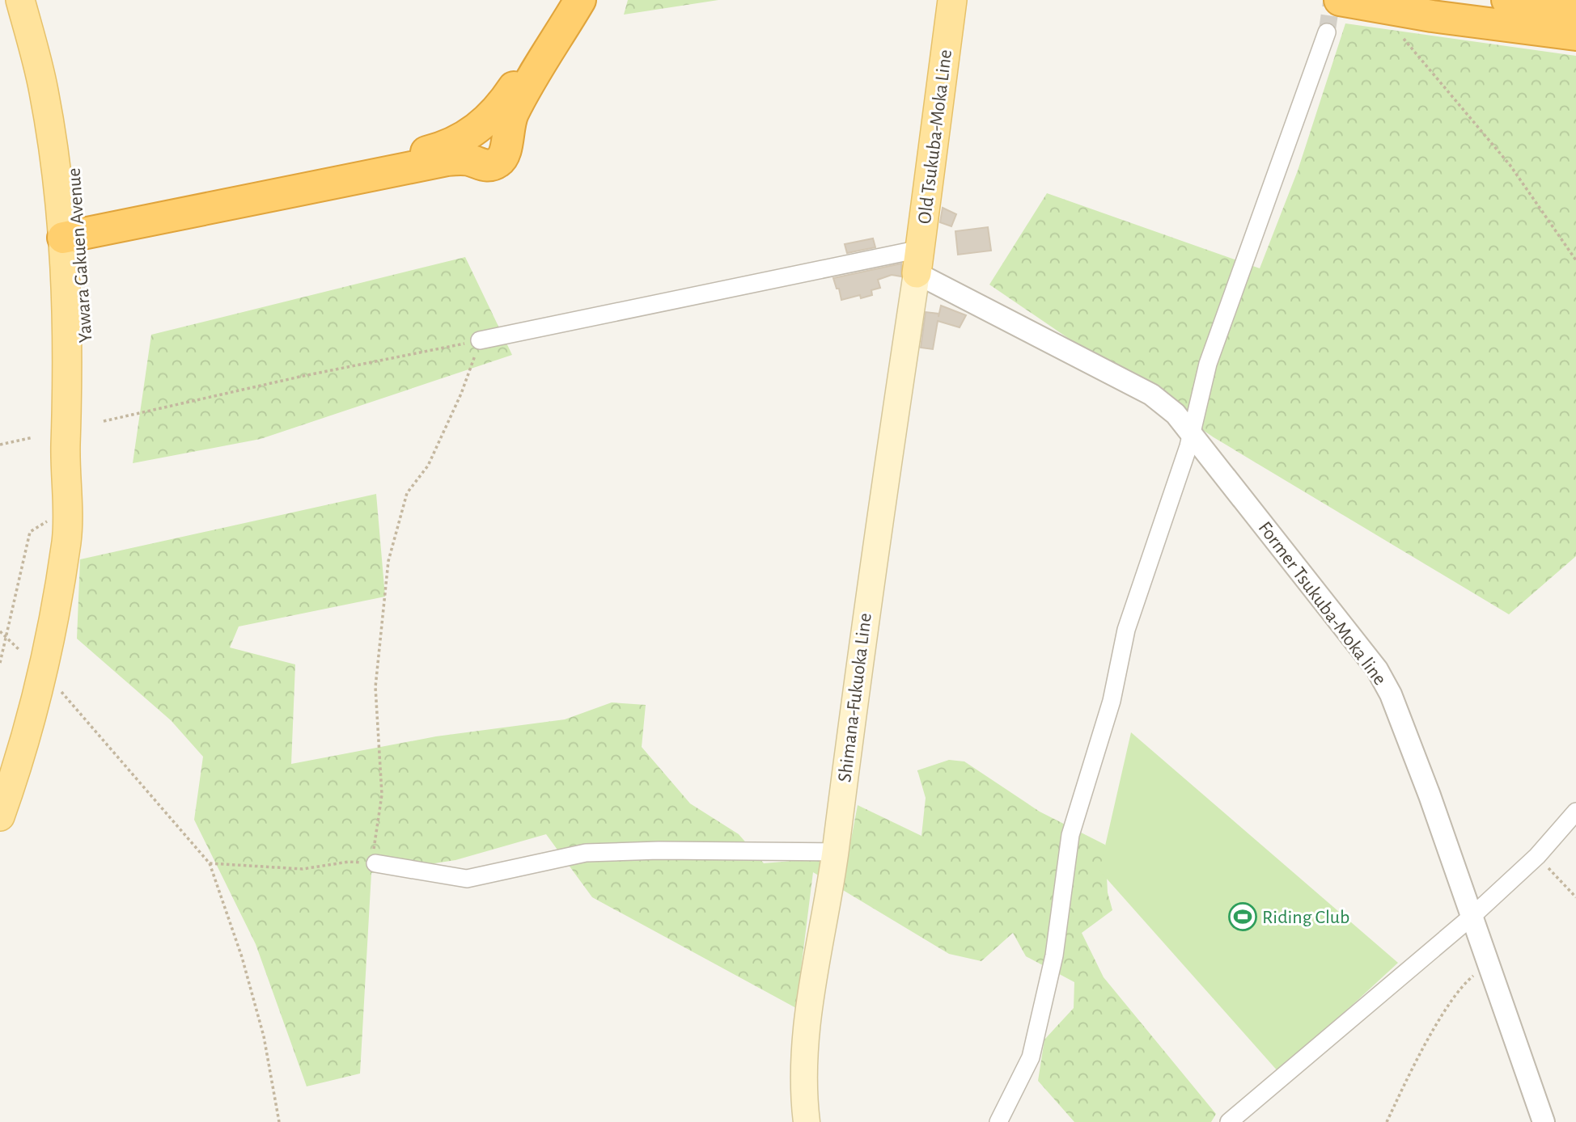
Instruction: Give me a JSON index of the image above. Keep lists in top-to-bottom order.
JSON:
{
  "streets": {
    "main road": ["Old Tsukuba-Moka Line", "Yawara Gakuen Avenue", "Shimana-Fukuoka Line"],
    "street": ["Former Tsukuba-Moka line"]
  },
  "crossings": [
    ["Old Tsukuba-Moka Line", "Former Tsukuba-Moka line"],
    ["Old Tsukuba-Moka Line", "Shimana-Fukuoka Line"],
    ["Former Tsukuba-Moka line", "Shimana-Fukuoka Line"]
  ],
  "places": {
    "sports": ["Riding Club"]
  }
}
